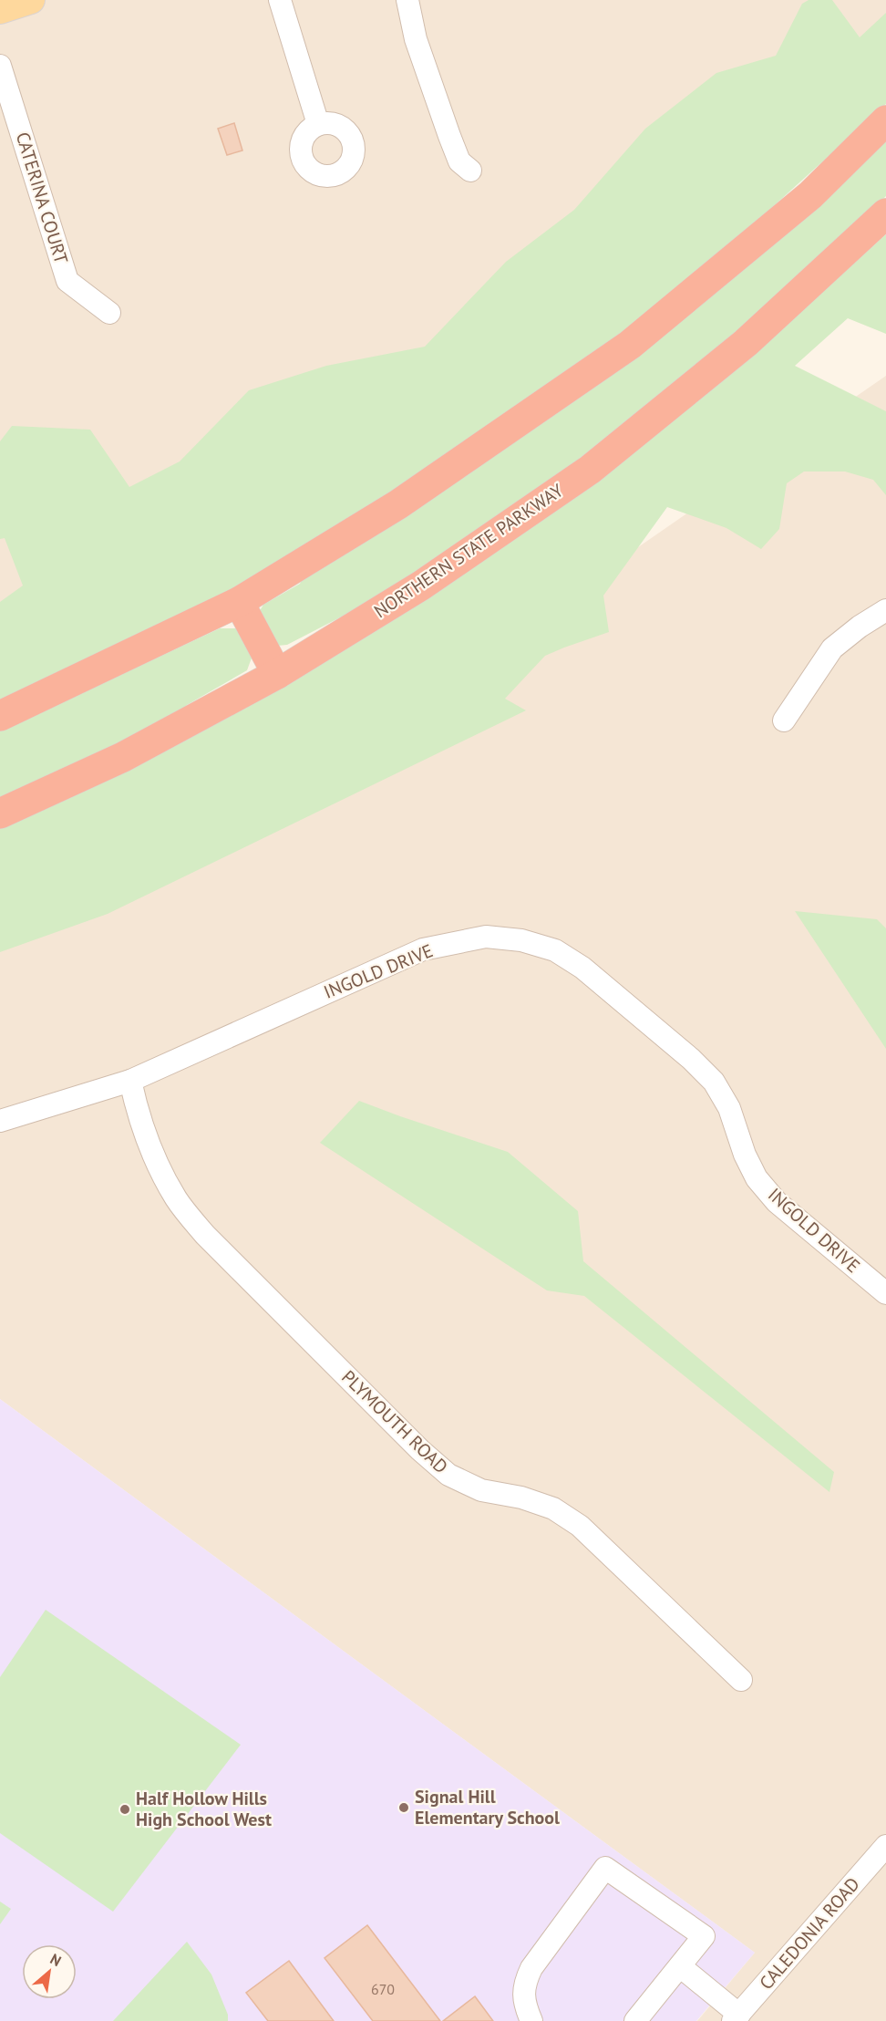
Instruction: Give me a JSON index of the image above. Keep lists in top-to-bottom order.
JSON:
{
  "streets": {
    "highway": ["NORTHERN STATE PARKWAY"],
    "street": [
      "CATERINA COURT",
      "INGOLD DRIVE",
      "PLYMOUTH ROAD",
      "CALEDONIA ROAD"
    ]
  },
  "crossings": [
    ["INGOLD DRIVE", "PLYMOUTH ROAD"]
  ],
  "places": ["Signal Hill Elementary School", "Half Hollow Hills High School West"],
  "house_numbers": ["670"],
  "north": "top right"
}
